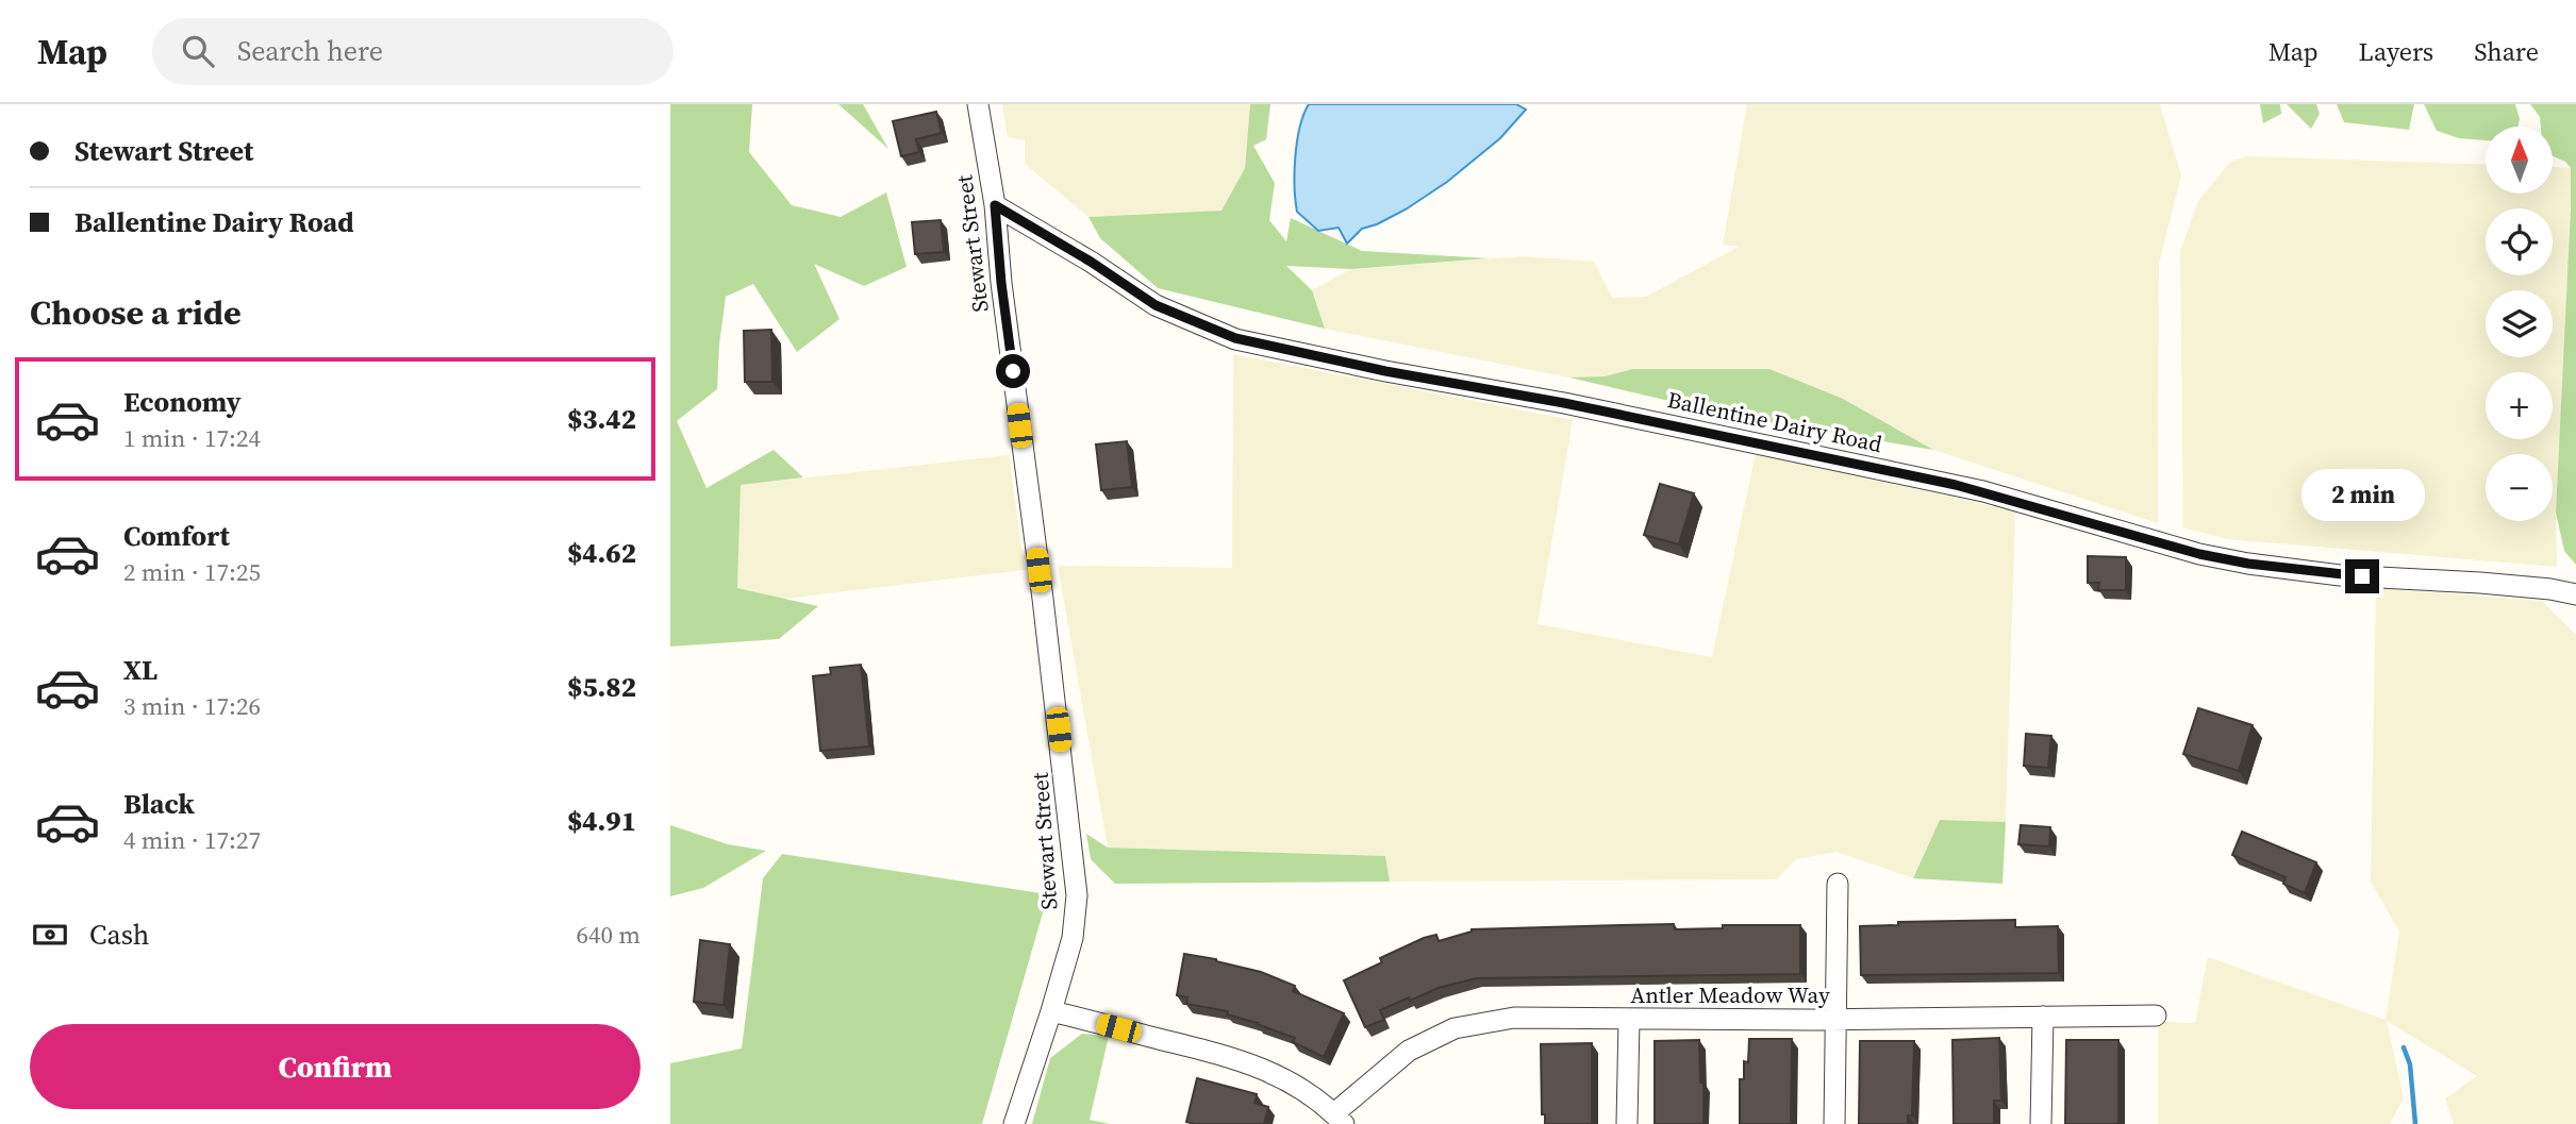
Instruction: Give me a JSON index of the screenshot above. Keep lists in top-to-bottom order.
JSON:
{
  "streets": {
    "street": ["Stewart Street", "Ballentine Dairy Road", "Antler Meadow Way"]
  },
  "crossings": [
    ["Stewart Street", "Ballentine Dairy Road"]
  ],
  "north": "top",
  "page": {
    "header": "Map",
    "search": "Search here",
    "nav": ["Map", "Layers", "Share"],
    "banner": ["Stewart Street", "Ballentine Dairy Road"],
    "map_buttons": ["+", "−"],
    "heading": "Choose a ride",
    "list": [
      {
        "name": "Economy",
        "note": "1 min · 17:24",
        "value": "$3.42"
      },
      {
        "name": "Comfort",
        "note": "2 min · 17:25",
        "value": "$4.62"
      },
      {
        "name": "XL",
        "note": "3 min · 17:26",
        "value": "$5.82"
      },
      {
        "name": "Black",
        "note": "4 min · 17:27",
        "value": "$4.91"
      }
    ],
    "bubble": "2 min",
    "pay": ["Cash", "640 m"],
    "buttons": "Confirm"
  }
}
